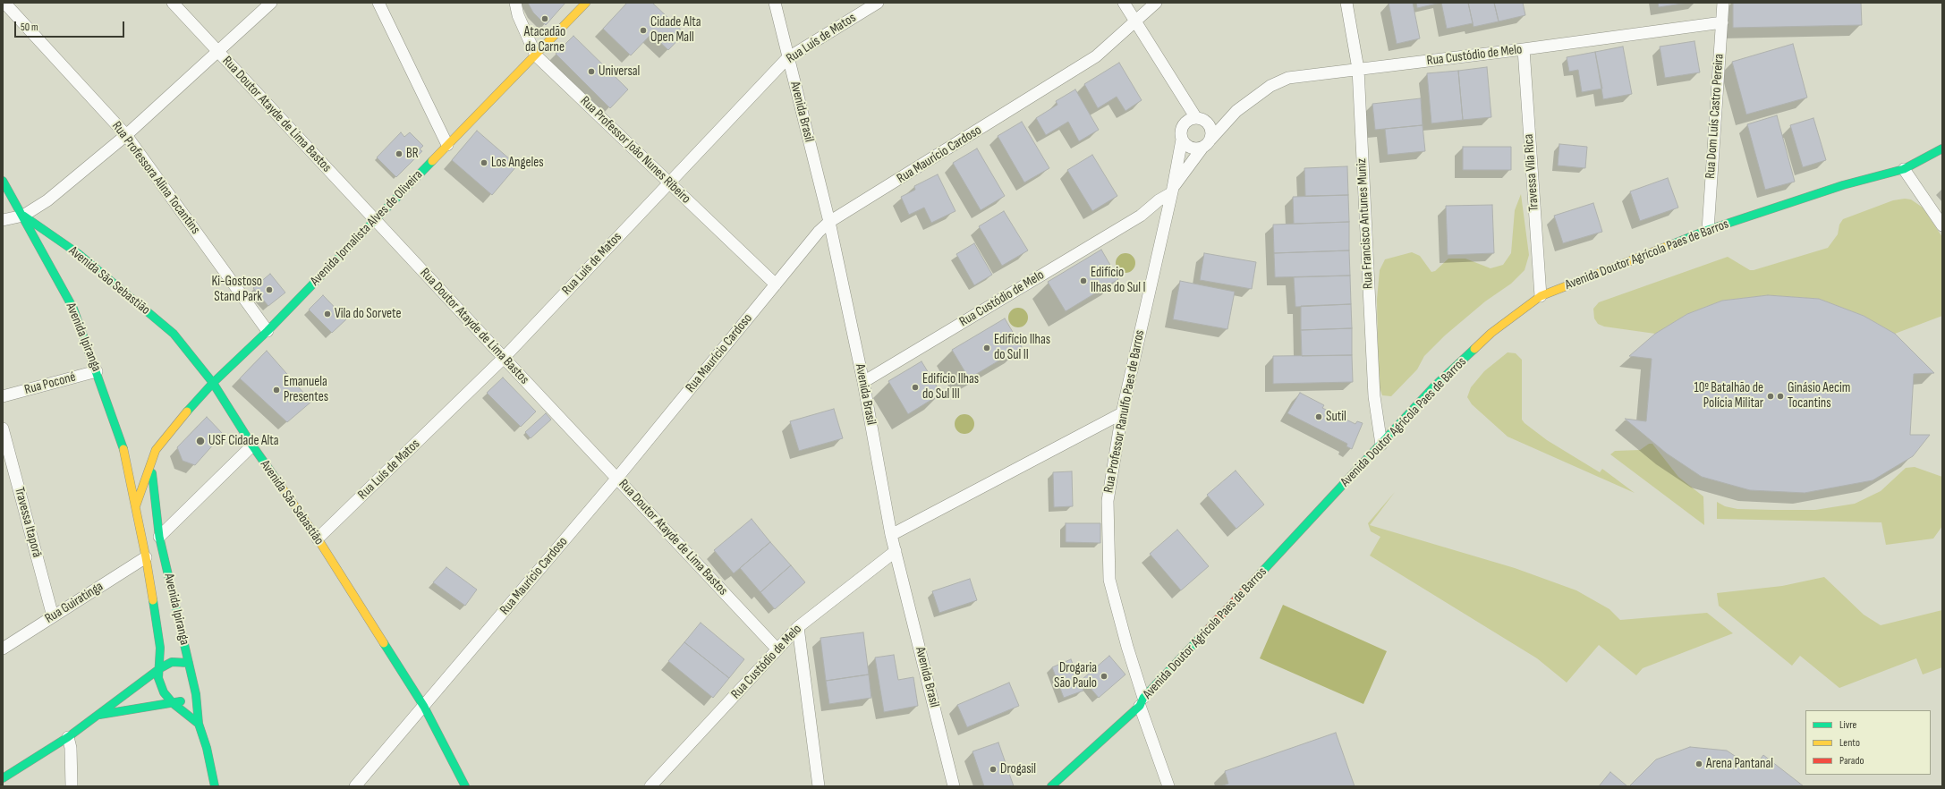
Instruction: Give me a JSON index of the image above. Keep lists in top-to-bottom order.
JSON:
{
  "streets": {
    "street": [
      "Rua Luís de Matos",
      "Rua Custódio de Melo",
      "Avenida Brasil",
      "Rua Doutor Atayde de Lima Bastos",
      "Rua Dom Luís Castro Pereira",
      "Rua Professor João Nunes Ribeiro",
      "Rua Maurício Cardoso",
      "Travessa Vila Rica",
      "Rua Professora Alina Tocantins",
      "Rua Francisco Antunes Muniz",
      "Avenida Jornalista Alves de Oliveira",
      "Avenida Doutor Agrícola Paes de Barros",
      "Avenida São Sebastião",
      "Avenida Ipiranga",
      "Rua Poconé",
      "Rua Professor Ranulfo Paes de Barros",
      "Travessa Itaporã",
      "Rua Guiratinga"
    ]
  },
  "crossings": [
    ["Rua Luís de Matos", "Avenida Brasil"],
    ["Rua Luís de Matos", "Rua Doutor Atayde de Lima Bastos"],
    ["Rua Luís de Matos", "Rua Professor João Nunes Ribeiro"],
    ["Rua Luís de Matos", "Avenida São Sebastião"],
    ["Rua Custódio de Melo", "Avenida Brasil"],
    ["Rua Custódio de Melo", "Rua Doutor Atayde de Lima Bastos"],
    ["Rua Custódio de Melo", "Rua Dom Luís Castro Pereira"],
    ["Rua Custódio de Melo", "Travessa Vila Rica"],
    ["Rua Custódio de Melo", "Rua Francisco Antunes Muniz"],
    ["Rua Custódio de Melo", "Rua Professor Ranulfo Paes de Barros"],
    ["Avenida Brasil", "Rua Maurício Cardoso"],
    ["Rua Doutor Atayde de Lima Bastos", "Rua Maurício Cardoso"],
    ["Rua Doutor Atayde de Lima Bastos", "Avenida Jornalista Alves de Oliveira"],
    ["Rua Dom Luís Castro Pereira", "Avenida Doutor Agrícola Paes de Barros"],
    ["Rua Professor João Nunes Ribeiro", "Rua Maurício Cardoso"],
    ["Rua Professor João Nunes Ribeiro", "Avenida Jornalista Alves de Oliveira"],
    ["Rua Maurício Cardoso", "Avenida São Sebastião"],
    ["Travessa Vila Rica", "Avenida Doutor Agrícola Paes de Barros"],
    ["Rua Professora Alina Tocantins", "Avenida Jornalista Alves de Oliveira"],
    ["Rua Francisco Antunes Muniz", "Avenida Doutor Agrícola Paes de Barros"],
    ["Avenida Jornalista Alves de Oliveira", "Avenida São Sebastião"],
    ["Avenida Jornalista Alves de Oliveira", "Avenida Ipiranga"],
    ["Avenida Doutor Agrícola Paes de Barros", "Rua Professor Ranulfo Paes de Barros"],
    ["Avenida São Sebastião", "Avenida Ipiranga"],
    ["Avenida Ipiranga", "Rua Poconé"],
    ["Avenida Ipiranga", "Rua Guiratinga"],
    ["Travessa Itaporã", "Rua Guiratinga"]
  ],
  "places": [
    "Atacadão da Carne",
    "Cidade Alta Open Mall",
    "Universal",
    "BR",
    "Los Angeles",
    "Edifício Ilhas do Sul I",
    "Ki-Gostoso Stand Park",
    "Vila do Sorvete",
    "Edifício Ilhas do Sul II",
    "Edifício Ilhas do Sul III",
    "Emanuela Presentes",
    "10º Batalhão de Polícia Militar",
    "Ginásio Aecim Tocantins",
    "Sutil",
    "USF Cidade Alta",
    "Drogaria São Paulo",
    "Arena Pantanal",
    "Drogasil"
  ],
  "legend": ["Livre", "Lento", "Parado"],
  "scale_bar": "50 m"
}
